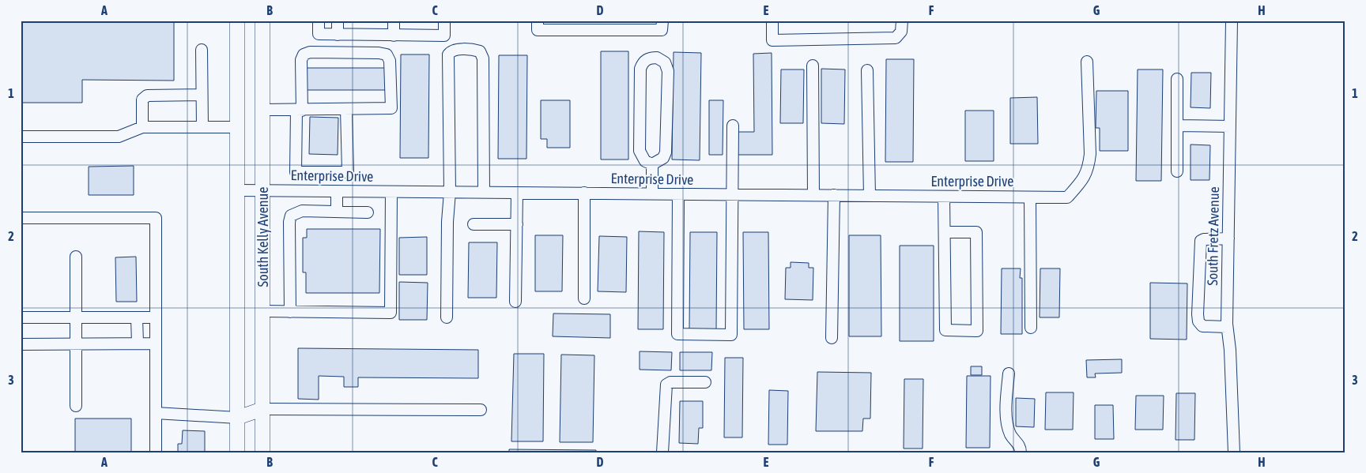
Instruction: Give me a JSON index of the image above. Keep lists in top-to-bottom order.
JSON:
{
  "streets": {
    "main road": ["South Kelly Avenue"],
    "street": ["Enterprise Drive", "South Fretz Avenue"]
  },
  "crossings": [
    ["Enterprise Drive", "South Kelly Avenue"]
  ],
  "grid": {
    "columns": [
      "A",
      "B",
      "C",
      "D",
      "E",
      "F",
      "G",
      "H"
    ],
    "rows": ["1", "2", "3"]
  }
}
